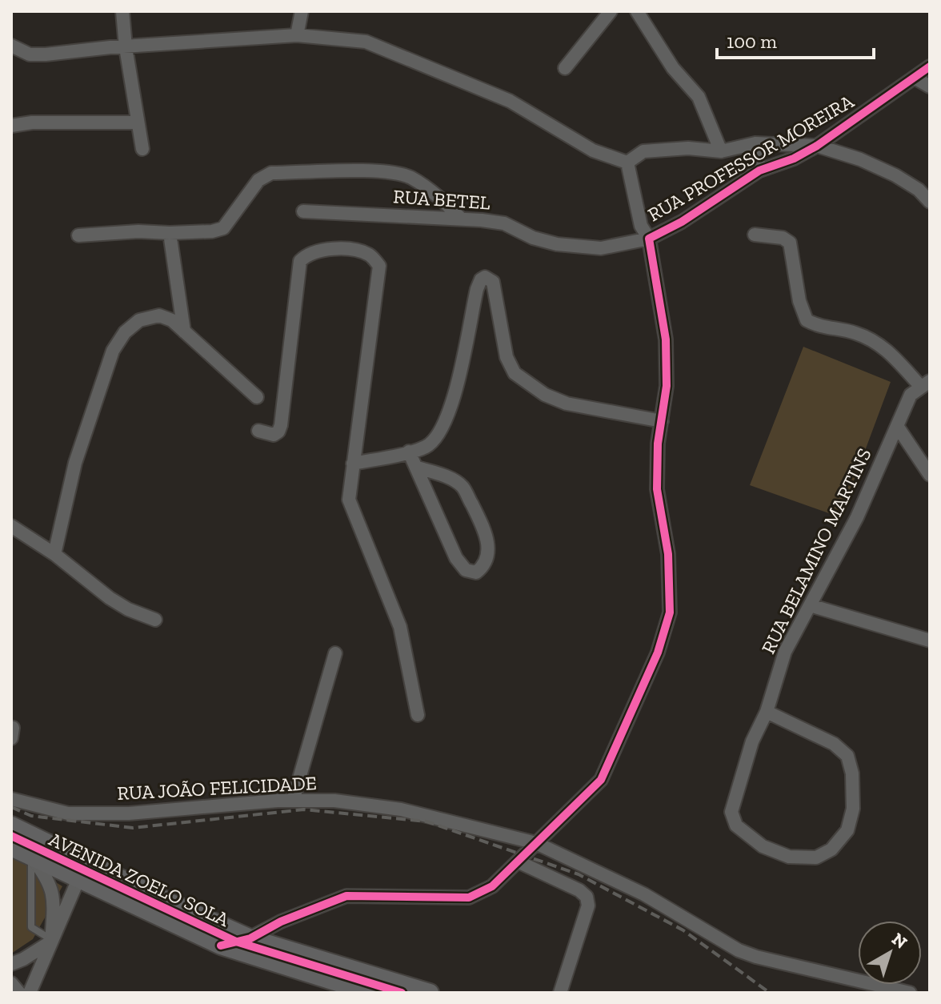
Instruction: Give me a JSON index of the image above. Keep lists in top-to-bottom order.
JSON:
{
  "streets": {
    "main road": ["AVENIDA ZOELO SOLA"],
    "street": [
      "RUA PROFESSOR MOREIRA",
      "RUA BETEL",
      "RUA BELAMINO MARTINS",
      "RUA JOÃO FELICIDADE"
    ]
  },
  "crossings": [
    ["RUA PROFESSOR MOREIRA", "RUA BETEL"],
    ["RUA PROFESSOR MOREIRA", "RUA JOÃO FELICIDADE"]
  ],
  "scale_bar": "100 m",
  "north": "top right"
}
